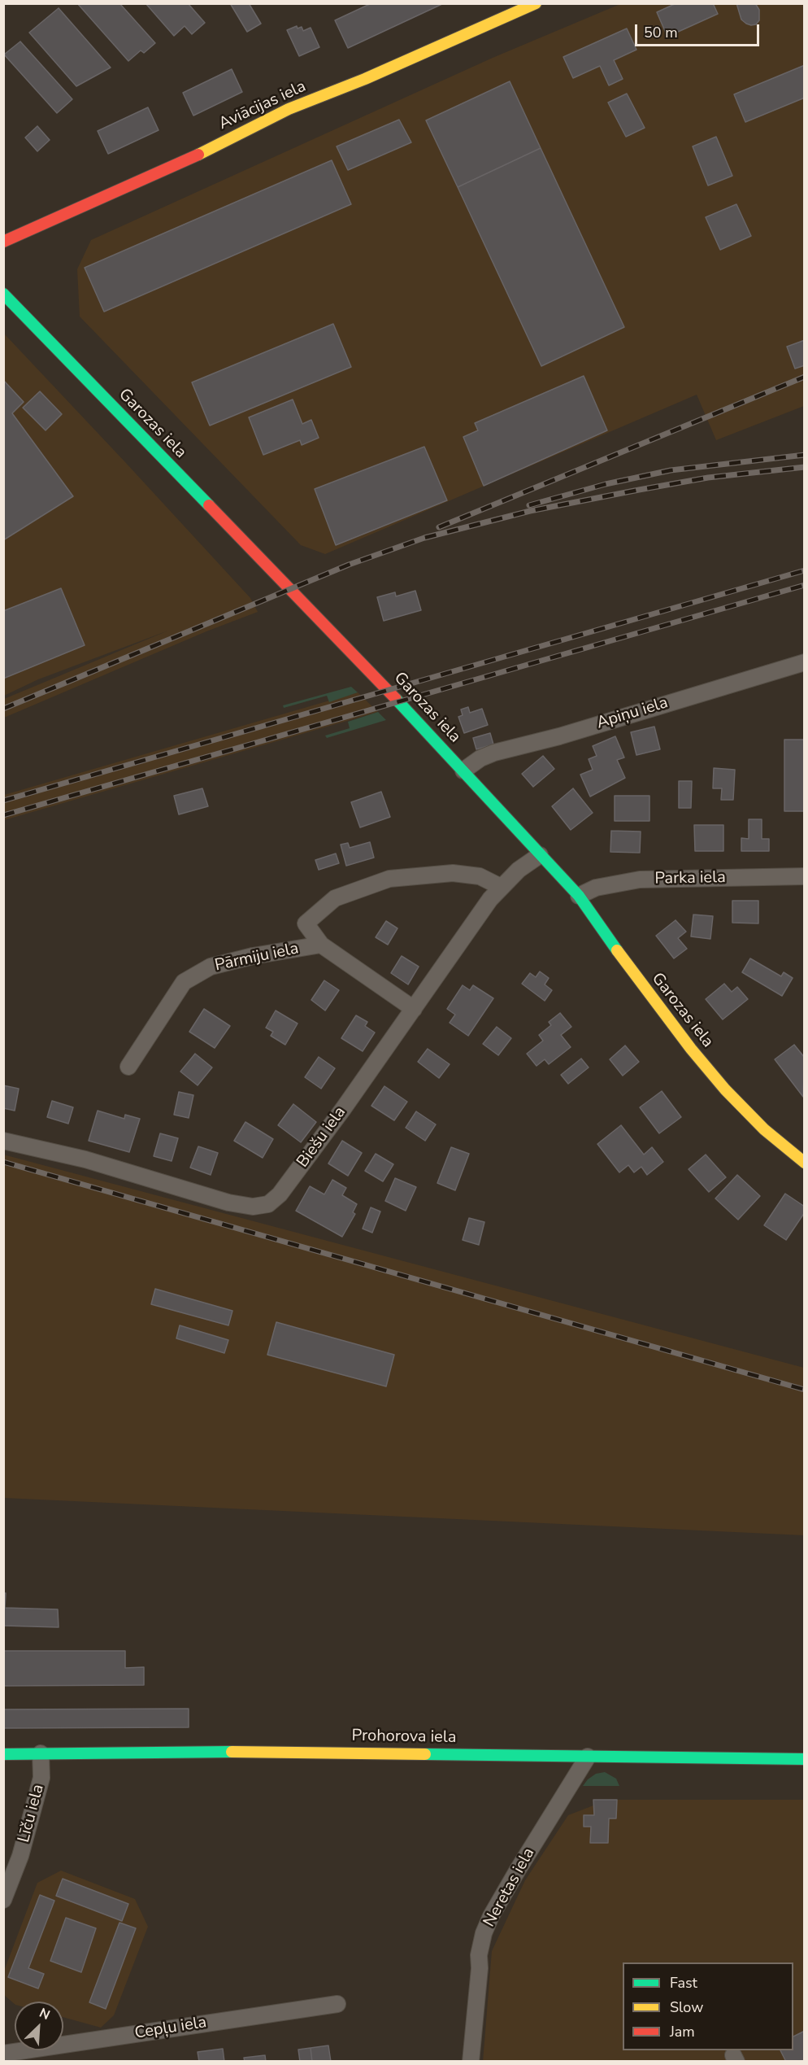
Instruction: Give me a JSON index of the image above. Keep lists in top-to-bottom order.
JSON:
{
  "streets": {
    "main road": ["Aviācijas iela", "Garozas iela", "Prohorova iela"],
    "street": [
      "Apiņu iela",
      "Parka iela",
      "Pārmiju iela",
      "Biešu iela",
      "Līču iela",
      "Neretas iela",
      "Cepļu iela"
    ]
  },
  "crossings": [
    ["Garozas iela", "Apiņu iela"],
    ["Garozas iela", "Parka iela"],
    ["Garozas iela", "Biešu iela"],
    ["Pārmiju iela", "Biešu iela"],
    ["Prohorova iela", "Līču iela"],
    ["Prohorova iela", "Neretas iela"]
  ],
  "legend": ["Fast", "Slow", "Jam"],
  "scale_bar": "50 m",
  "north": "top right"
}
